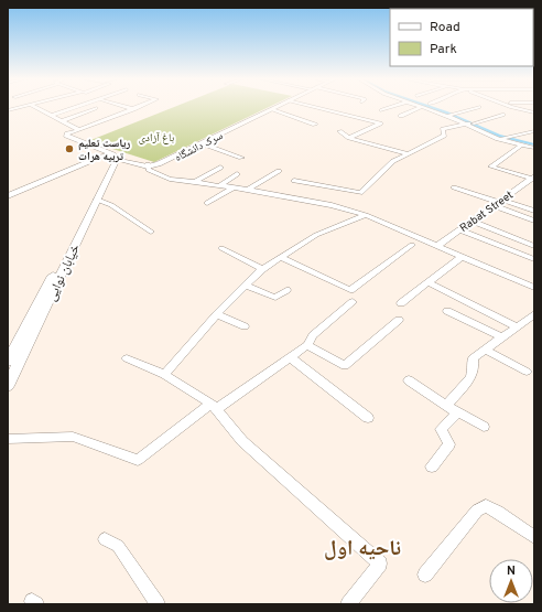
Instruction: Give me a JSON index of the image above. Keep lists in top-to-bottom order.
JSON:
{
  "streets": {
    "street": ["سرک دانشگاه", "Rabat Street", "خیابان نوایی"]
  },
  "crossings": [
    ["سرک دانشگاه", "خیابان نوایی"]
  ],
  "districts": ["ناحیه اول"],
  "parks": ["باغ آزادی"],
  "places": ["ریاست تعلیم تربیه هرات"],
  "legend": ["Road", "Park"],
  "north": "top"
}
